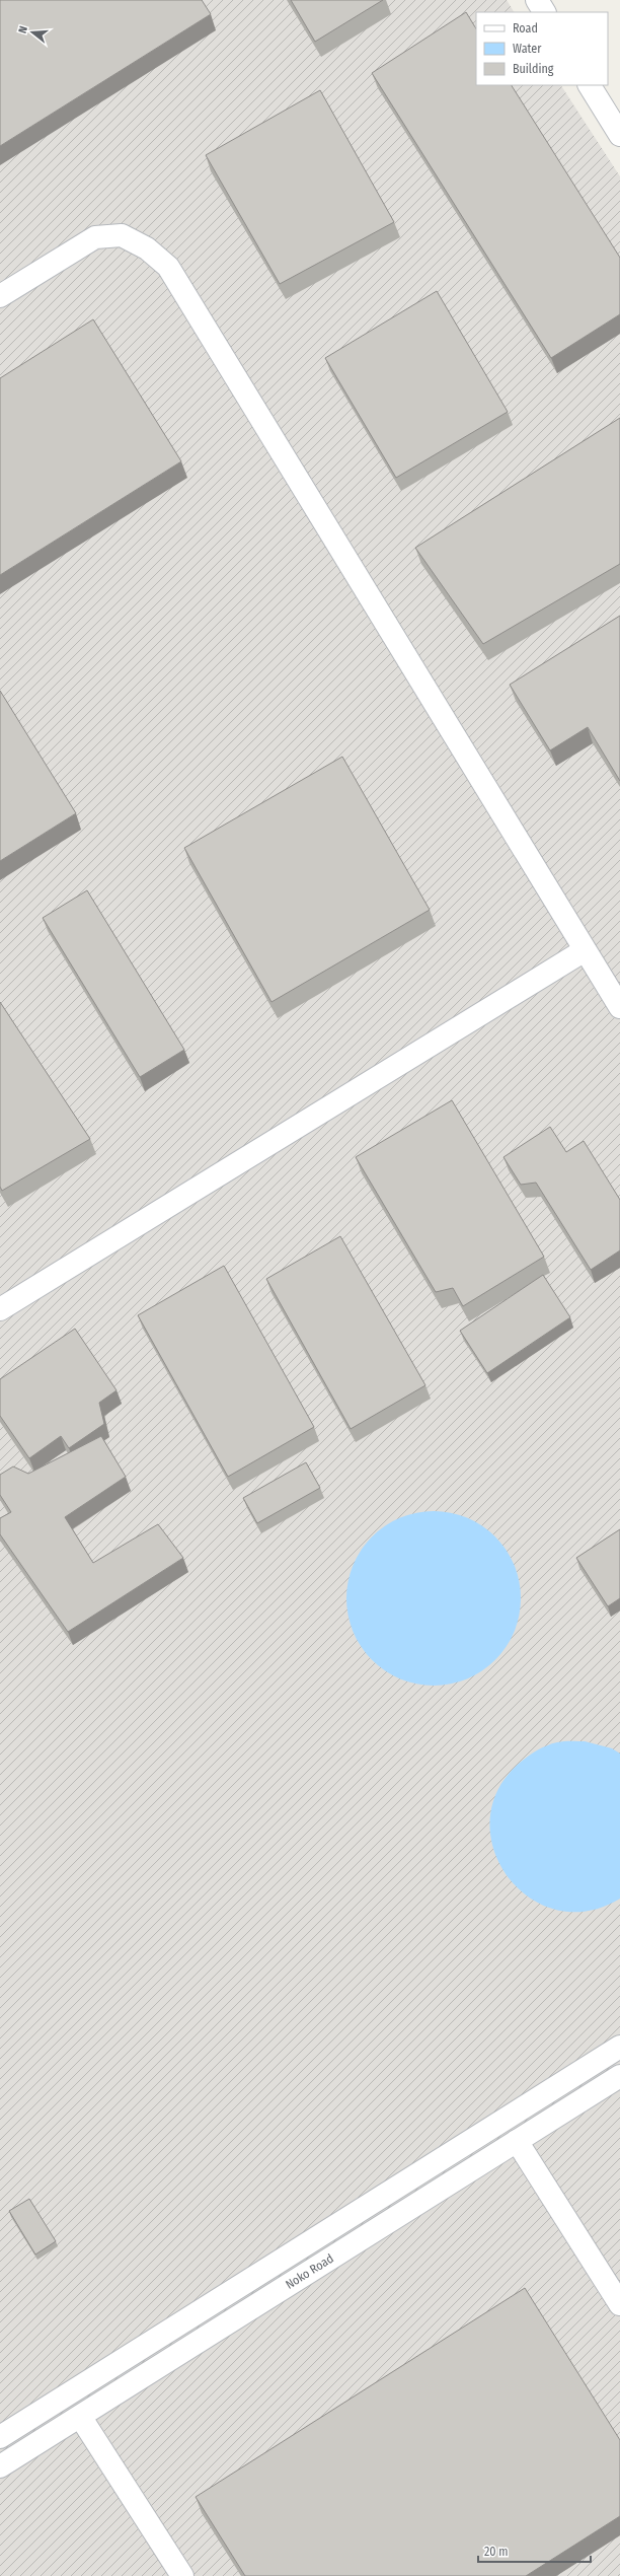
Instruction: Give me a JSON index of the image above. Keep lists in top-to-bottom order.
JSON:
{
  "streets": {
    "street": ["Noko Road"]
  },
  "legend": ["Road", "Water", "Building"],
  "scale_bar": "20 m",
  "north": "left"
}
